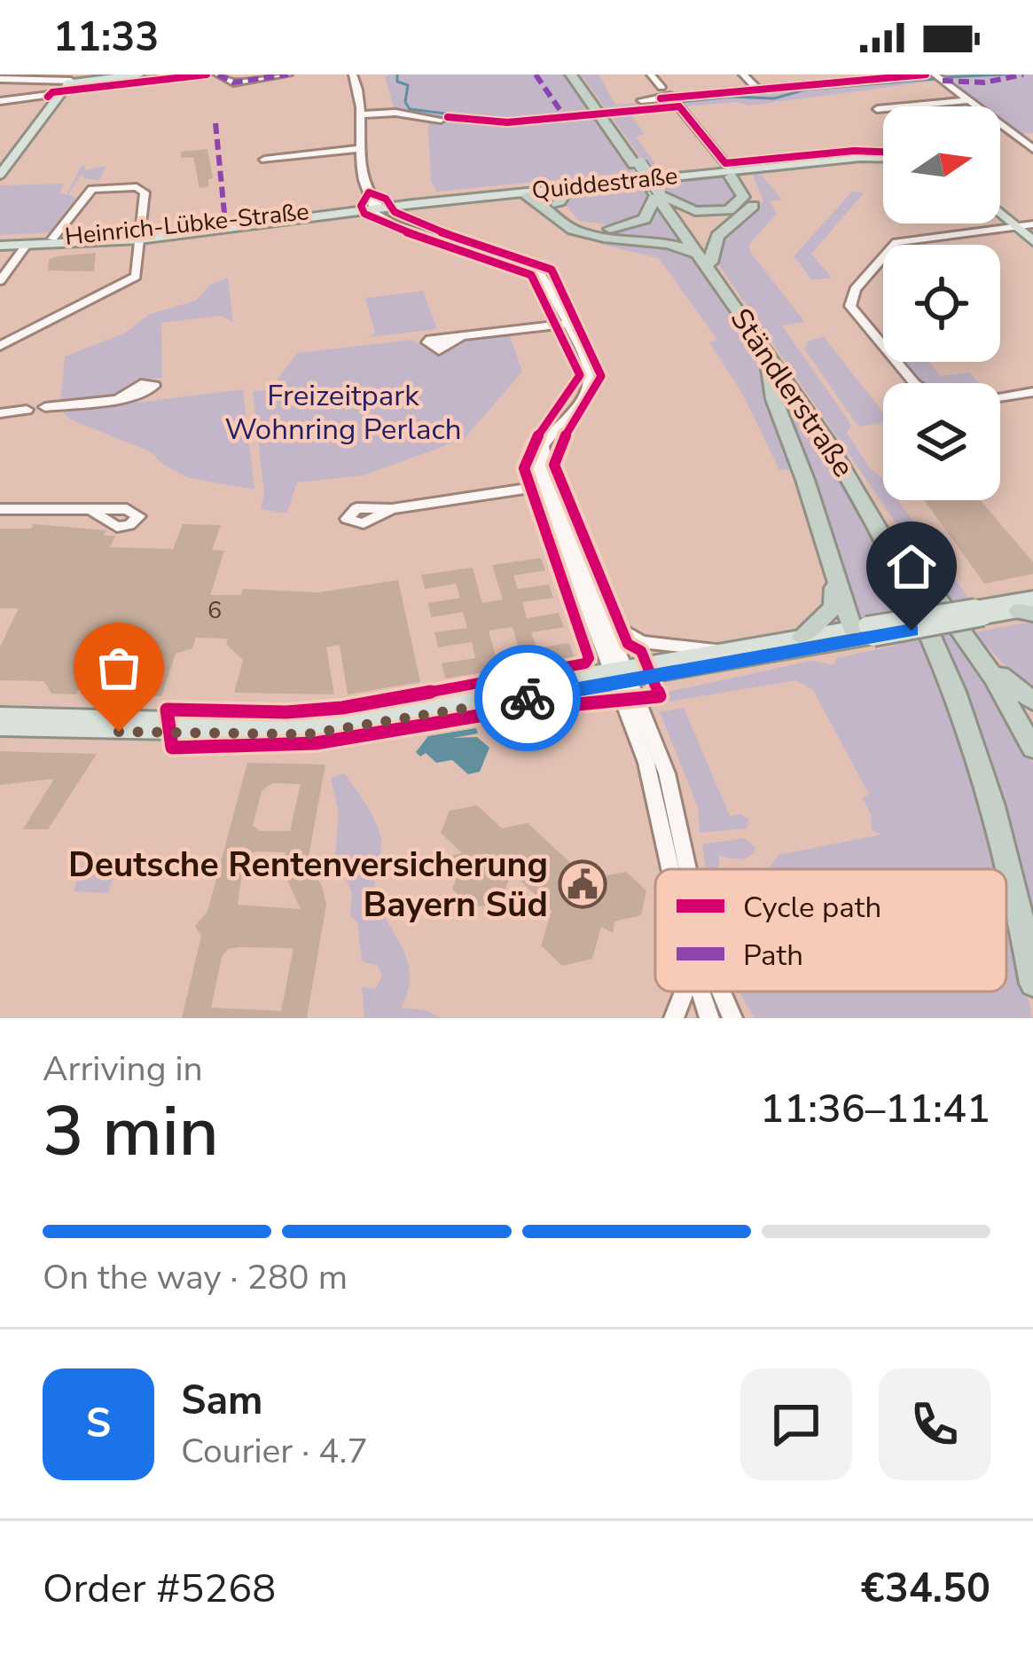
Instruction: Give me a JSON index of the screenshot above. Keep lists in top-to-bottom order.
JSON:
{
  "streets": {
    "highway": ["Ständlerstraße"],
    "main road": ["Quiddestraße", "Heinrich-Lübke-Straße"]
  },
  "crossings": [
    ["Quiddestraße", "Heinrich-Lübke-Straße"]
  ],
  "parks": ["Freizeitpark Wohnring Perlach"],
  "places": {
    "public building": ["Deutsche Rentenversicherung Bayern Süd"]
  },
  "house_numbers": ["6"],
  "legend": ["Cycle path", "Path"],
  "north": "right",
  "page": {
    "status": "11:33",
    "heading": ["3 min", "Arriving in", "11:36–11:41"],
    "panel": [
      "Sam",
      "Courier · 4.7",
      "Order #5268",
      "€34.50"
    ],
    "bar": "On the way · 280 m",
    "round": "S"
  }
}
